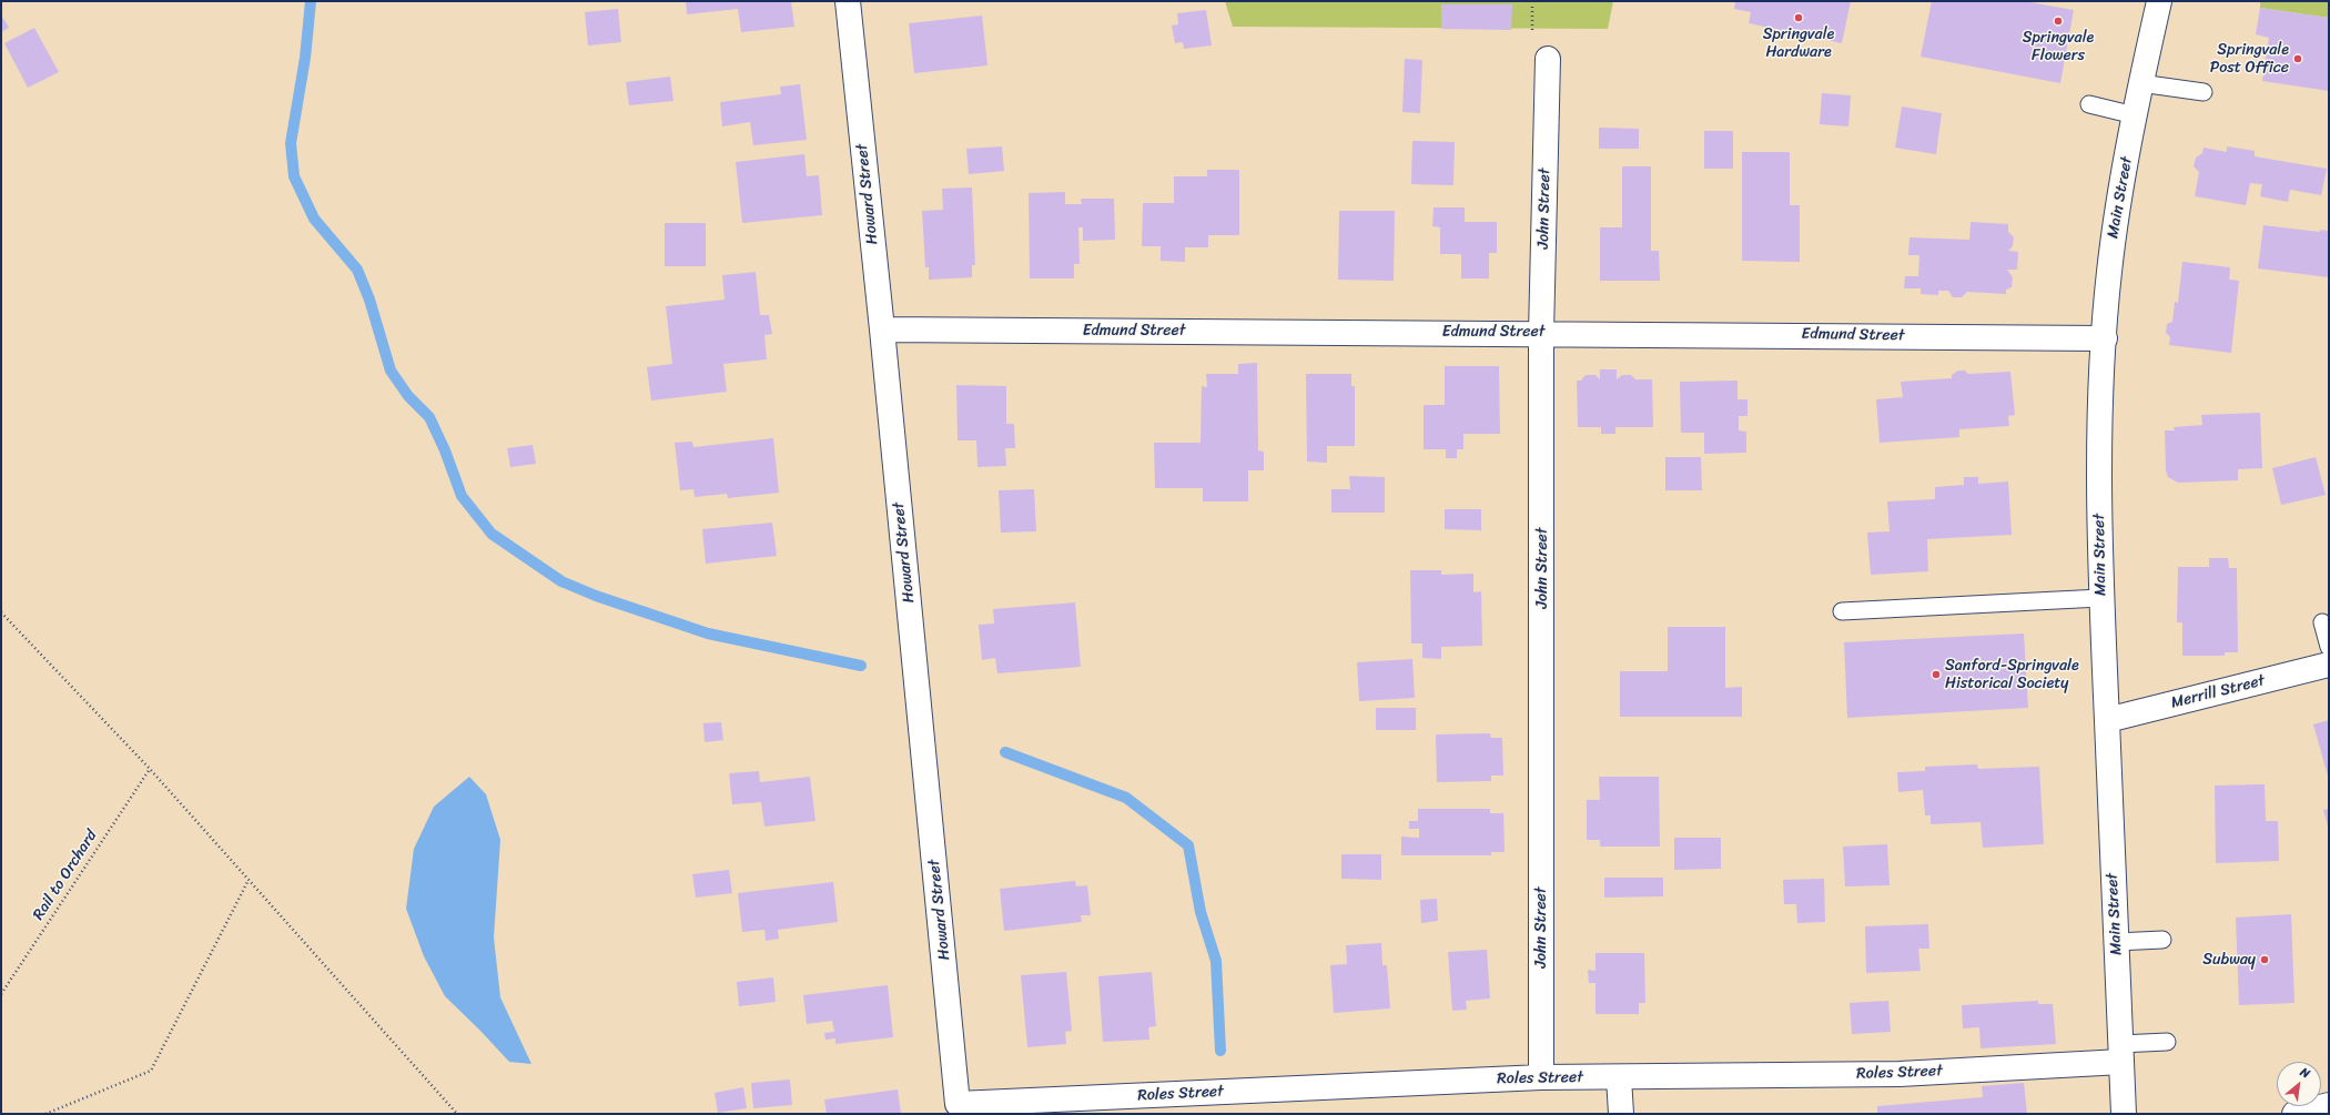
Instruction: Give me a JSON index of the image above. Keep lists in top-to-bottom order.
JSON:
{
  "streets": {
    "street": [
      "Howard Street",
      "Main Street",
      "John Street",
      "Edmund Street",
      "Merrill Street",
      "Roles Street"
    ],
    "path": ["Rail to Orchard"]
  },
  "crossings": [
    ["Howard Street", "Edmund Street"],
    ["Howard Street", "Roles Street"],
    ["Main Street", "Edmund Street"],
    ["Main Street", "Merrill Street"],
    ["Main Street", "Roles Street"],
    ["John Street", "Edmund Street"],
    ["John Street", "Roles Street"]
  ],
  "places": [
    "Springvale Hardware",
    "Springvale Flowers",
    "Springvale Post Office",
    "Sanford-Springvale Historical Society",
    "Subway"
  ],
  "north": "top right"
}
